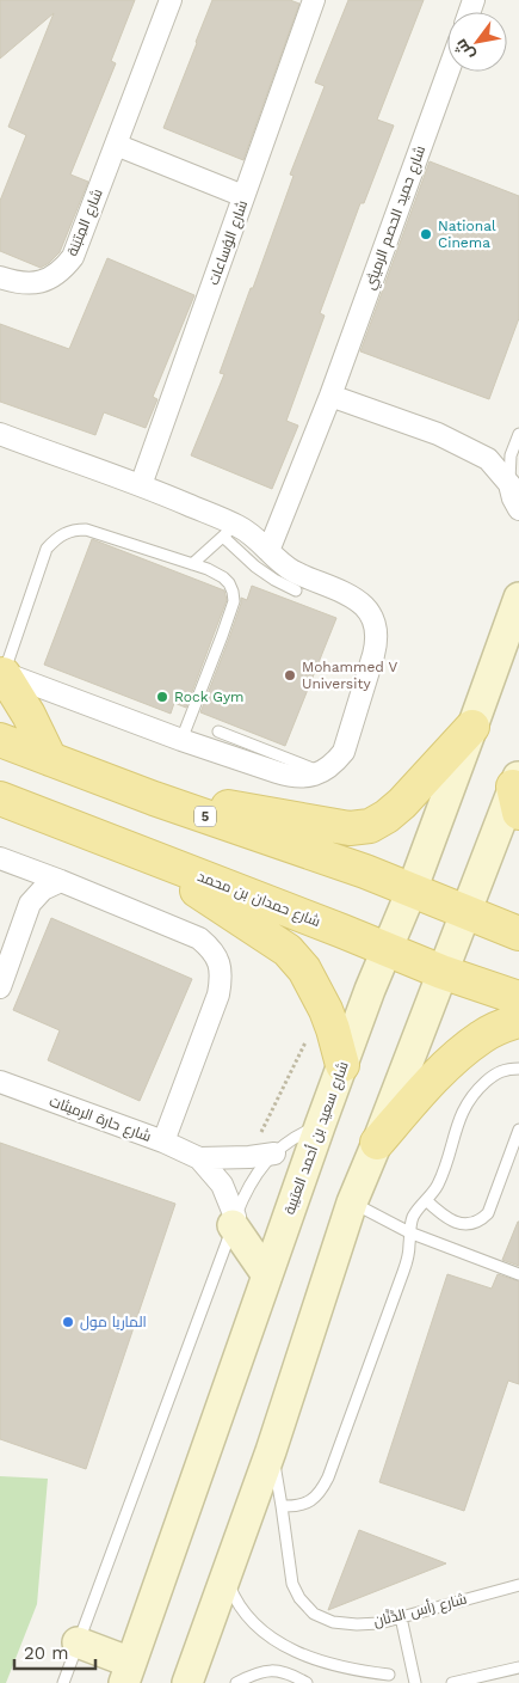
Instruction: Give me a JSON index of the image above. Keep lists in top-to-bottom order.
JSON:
{
  "streets": {
    "main road": ["5", "شارع حمدان بن محمد", "شارع سعيد بن أحمد العتيبة"],
    "street": [
      "شارع حميد الحصم الرميثي",
      "شارع المِتبَنة",
      "شارع الوُساعات",
      "شارع حارة الرميثات"
    ],
    "lane": ["شارع رَأس الدَّنَّان"]
  },
  "crossings": [
    ["5", "شارع سعيد بن أحمد العتيبة"],
    ["شارع حمدان بن محمد", "شارع سعيد بن أحمد العتيبة"]
  ],
  "places": [
    "National Cinema",
    "Mohammed V University",
    "Rock Gym",
    "الماريا مول"
  ],
  "scale_bar": "20 m",
  "north": "bottom left"
}
